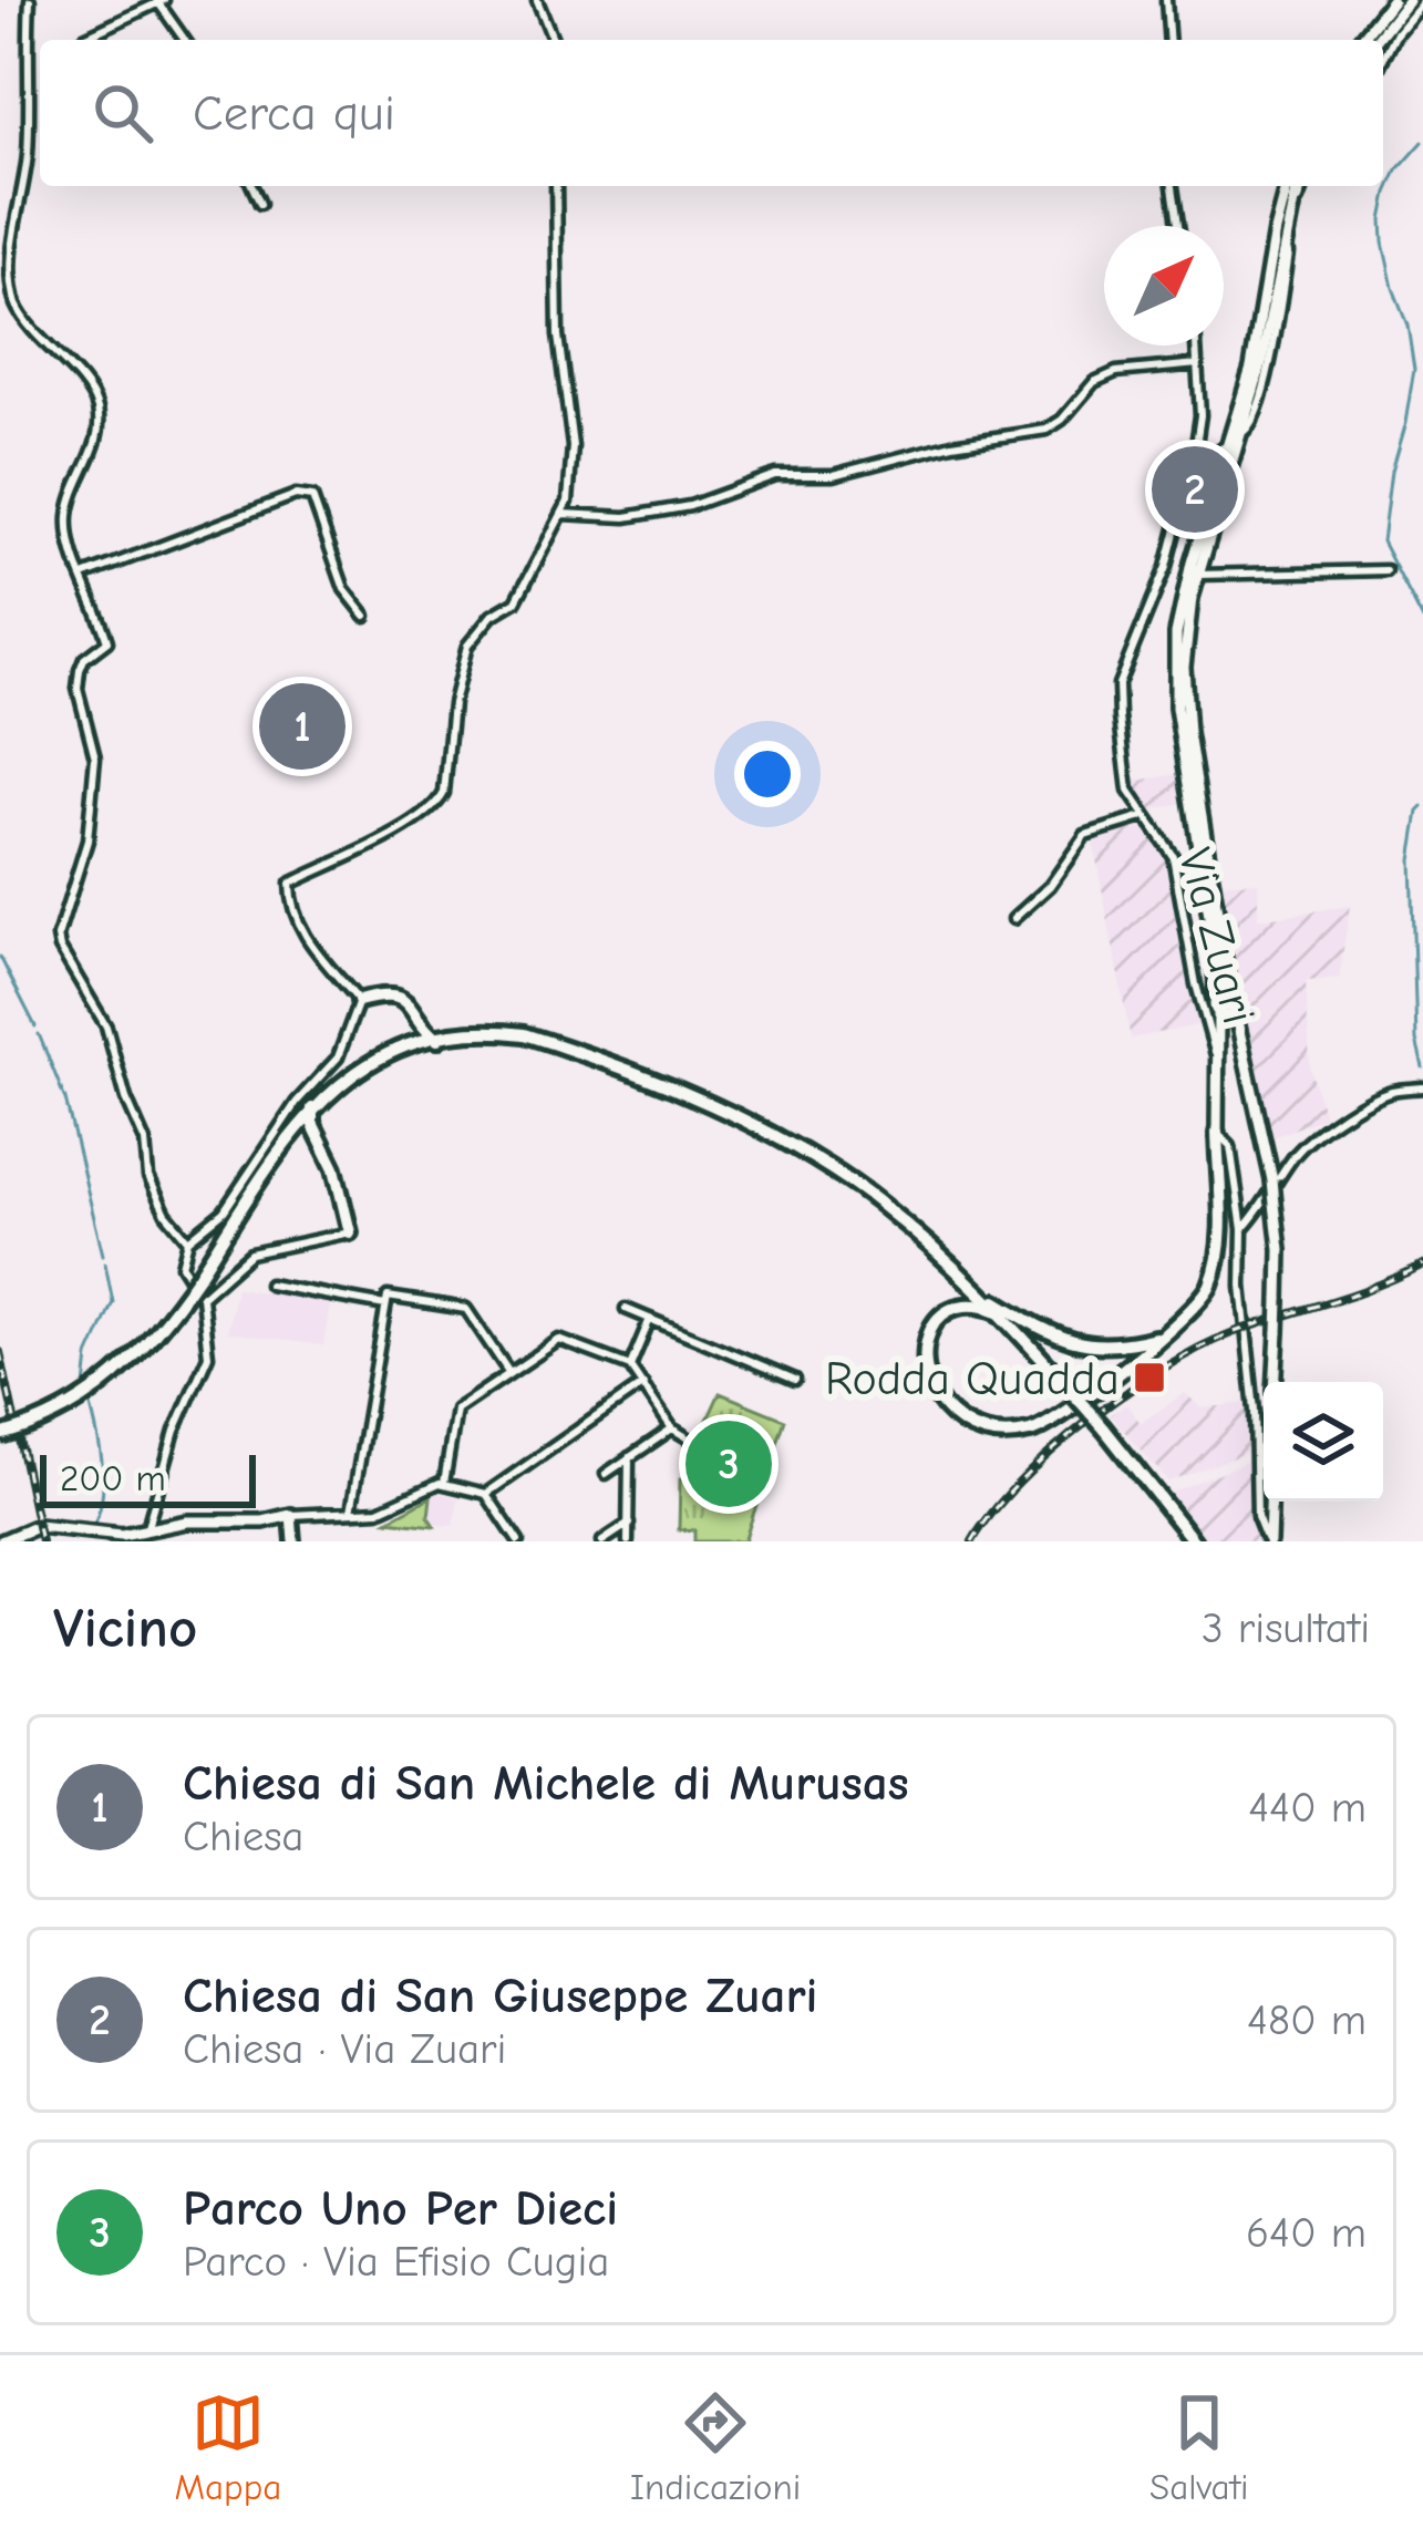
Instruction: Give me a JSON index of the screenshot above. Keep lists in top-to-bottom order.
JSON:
{
  "streets": {
    "street": ["Via Zuari"]
  },
  "places": {
    "transit": ["Rodda Quadda"]
  },
  "scale_bar": "200 m",
  "north": "top right",
  "page": {
    "search": "Cerca qui",
    "pins": ["2", "1", "3"],
    "scale": "200 m",
    "heading": ["Vicino", "3 risultati"],
    "list": [
      {
        "mark": "1",
        "name": "Chiesa di San Michele di Murusas",
        "note": "Chiesa",
        "value": "440 m"
      },
      {
        "mark": "2",
        "name": "Chiesa di San Giuseppe Zuari",
        "note": "Chiesa · Via Zuari",
        "value": "480 m"
      },
      {
        "mark": "3",
        "name": "Parco Uno Per Dieci",
        "note": "Parco · Via Efisio Cugia",
        "value": "640 m"
      }
    ],
    "nav": ["Mappa", "Indicazioni", "Salvati"]
  }
}
